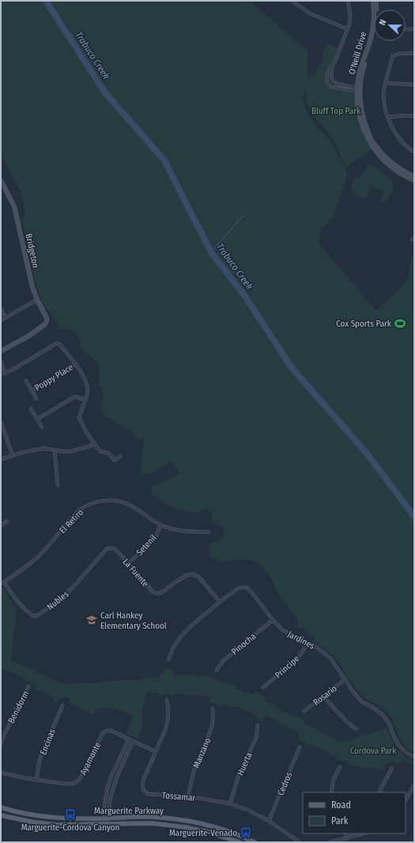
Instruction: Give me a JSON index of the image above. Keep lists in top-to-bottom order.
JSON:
{
  "streets": {
    "main road": ["O'Neill Drive", "Bridgeton", "Marguerite Parkway"],
    "street": [
      "Poppy Place",
      "El Retiro",
      "Setenil",
      "La Fuente",
      "Nubles",
      "Jardines",
      "Pinocha",
      "Principe",
      "Rosario",
      "Benidorm",
      "Encinas",
      "Manzano",
      "Ayamonte",
      "Huerta",
      "Cedros",
      "Tossamar"
    ]
  },
  "crossings": [
    ["El Retiro", "Setenil"],
    ["El Retiro", "Nubles"],
    ["Setenil", "La Fuente"],
    ["La Fuente", "Nubles"],
    ["La Fuente", "Jardines"],
    ["Jardines", "Pinocha"],
    ["Jardines", "Principe"],
    ["Jardines", "Rosario"],
    ["Encinas", "Ayamonte"],
    ["Manzano", "Tossamar"],
    ["Ayamonte", "Tossamar"],
    ["Huerta", "Tossamar"],
    ["Cedros", "Tossamar"]
  ],
  "water": ["Trabuco Creek"],
  "parks": ["Bluff Top Park", "Cordova Park"],
  "places": {
    "sports": ["Cox Sports Park"],
    "school or university": ["Carl Hankey Elementary School"],
    "bus stop": ["Marguerite-Cordova Canyon", "Marguerite-Venado"]
  },
  "legend": ["Road", "Park"],
  "north": "left"
}
